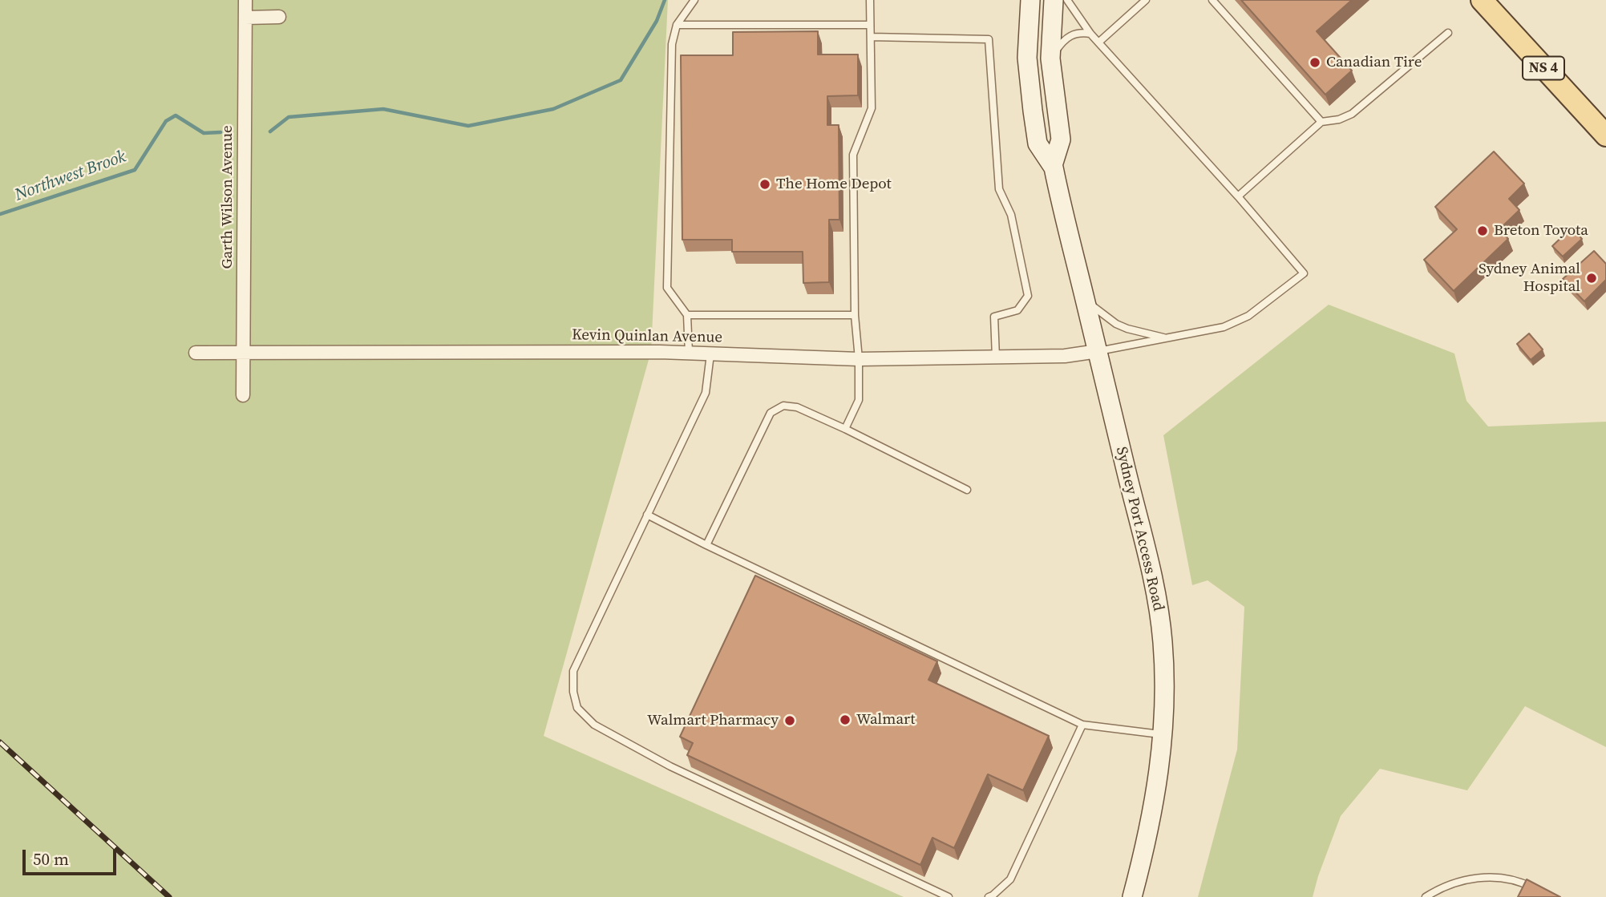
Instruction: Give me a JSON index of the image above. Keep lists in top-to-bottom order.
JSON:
{
  "streets": {
    "main road": ["NS 4", "Sydney Port Access Road"],
    "street": ["Garth Wilson Avenue", "Kevin Quinlan Avenue"]
  },
  "crossings": [
    ["Garth Wilson Avenue", "Kevin Quinlan Avenue"],
    ["Kevin Quinlan Avenue", "Sydney Port Access Road"]
  ],
  "water": ["Northwest Brook"],
  "places": [
    "Canadian Tire",
    "The Home Depot",
    "Breton Toyota",
    "Sydney Animal Hospital",
    "Walmart",
    "Walmart Pharmacy"
  ],
  "scale_bar": "50 m"
}
